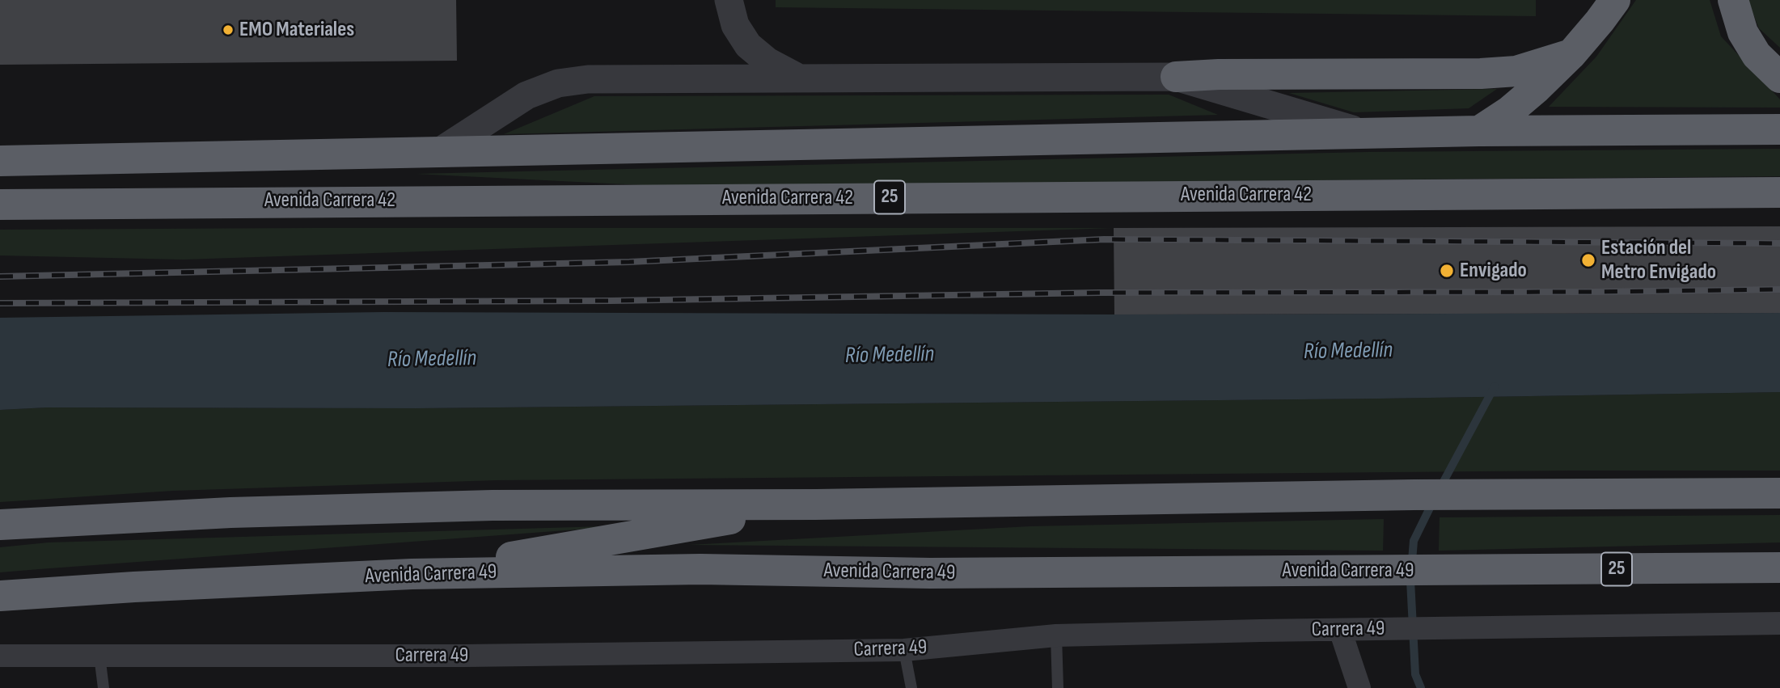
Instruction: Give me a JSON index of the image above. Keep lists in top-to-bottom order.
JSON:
{
  "streets": {
    "highway": ["Avenida Carrera 42", "25", "Avenida Carrera 49"],
    "street": ["Carrera 49"]
  },
  "water": ["Río Medellín"],
  "places": ["EMO Materiales", "Estación del Metro Envigado", "Envigado"]
}
